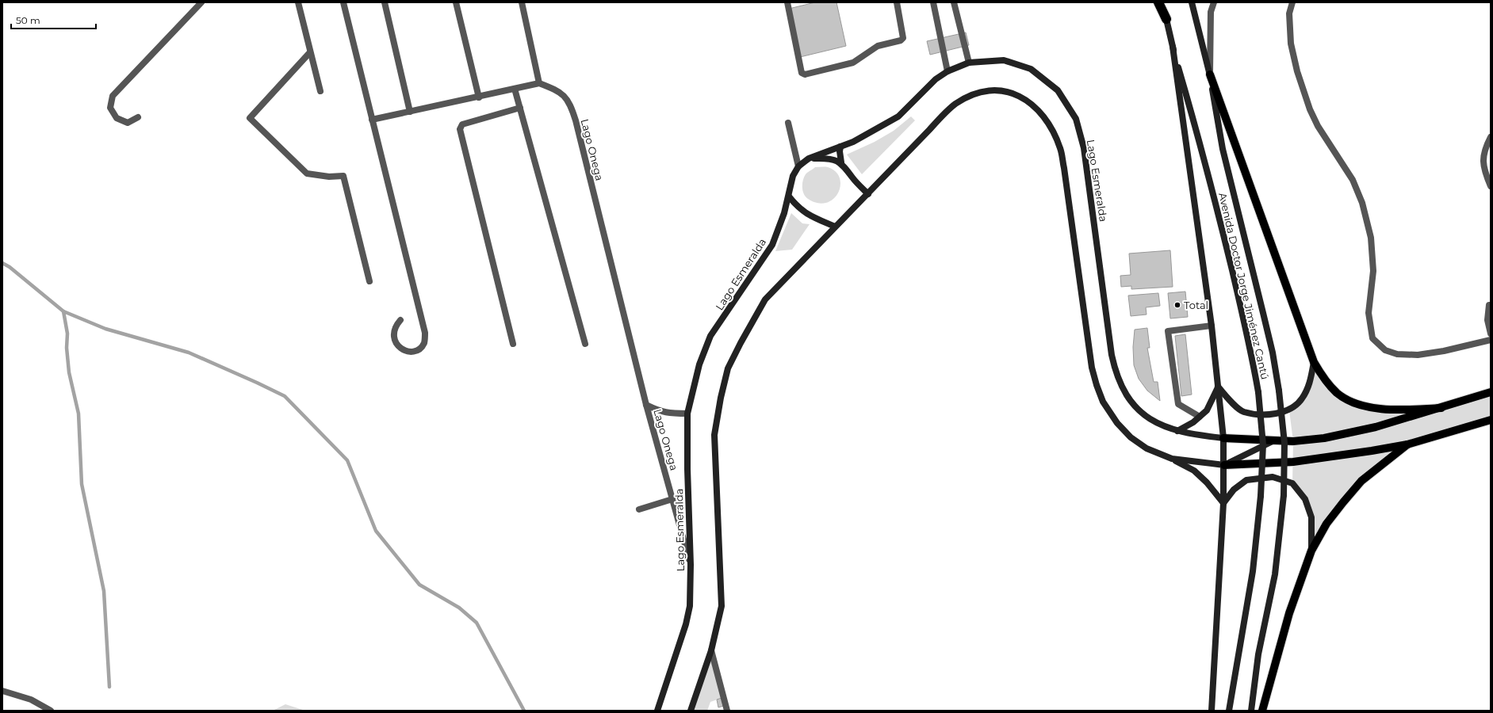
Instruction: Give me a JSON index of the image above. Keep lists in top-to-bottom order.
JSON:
{
  "streets": {
    "street": ["Lago Onega", "Lago Esmeralda", "Avenida Doctor Jorge Jiménez Cantú"]
  },
  "crossings": [
    ["Lago Onega", "Lago Esmeralda"]
  ],
  "places": ["Total"],
  "scale_bar": "50 m"
}
